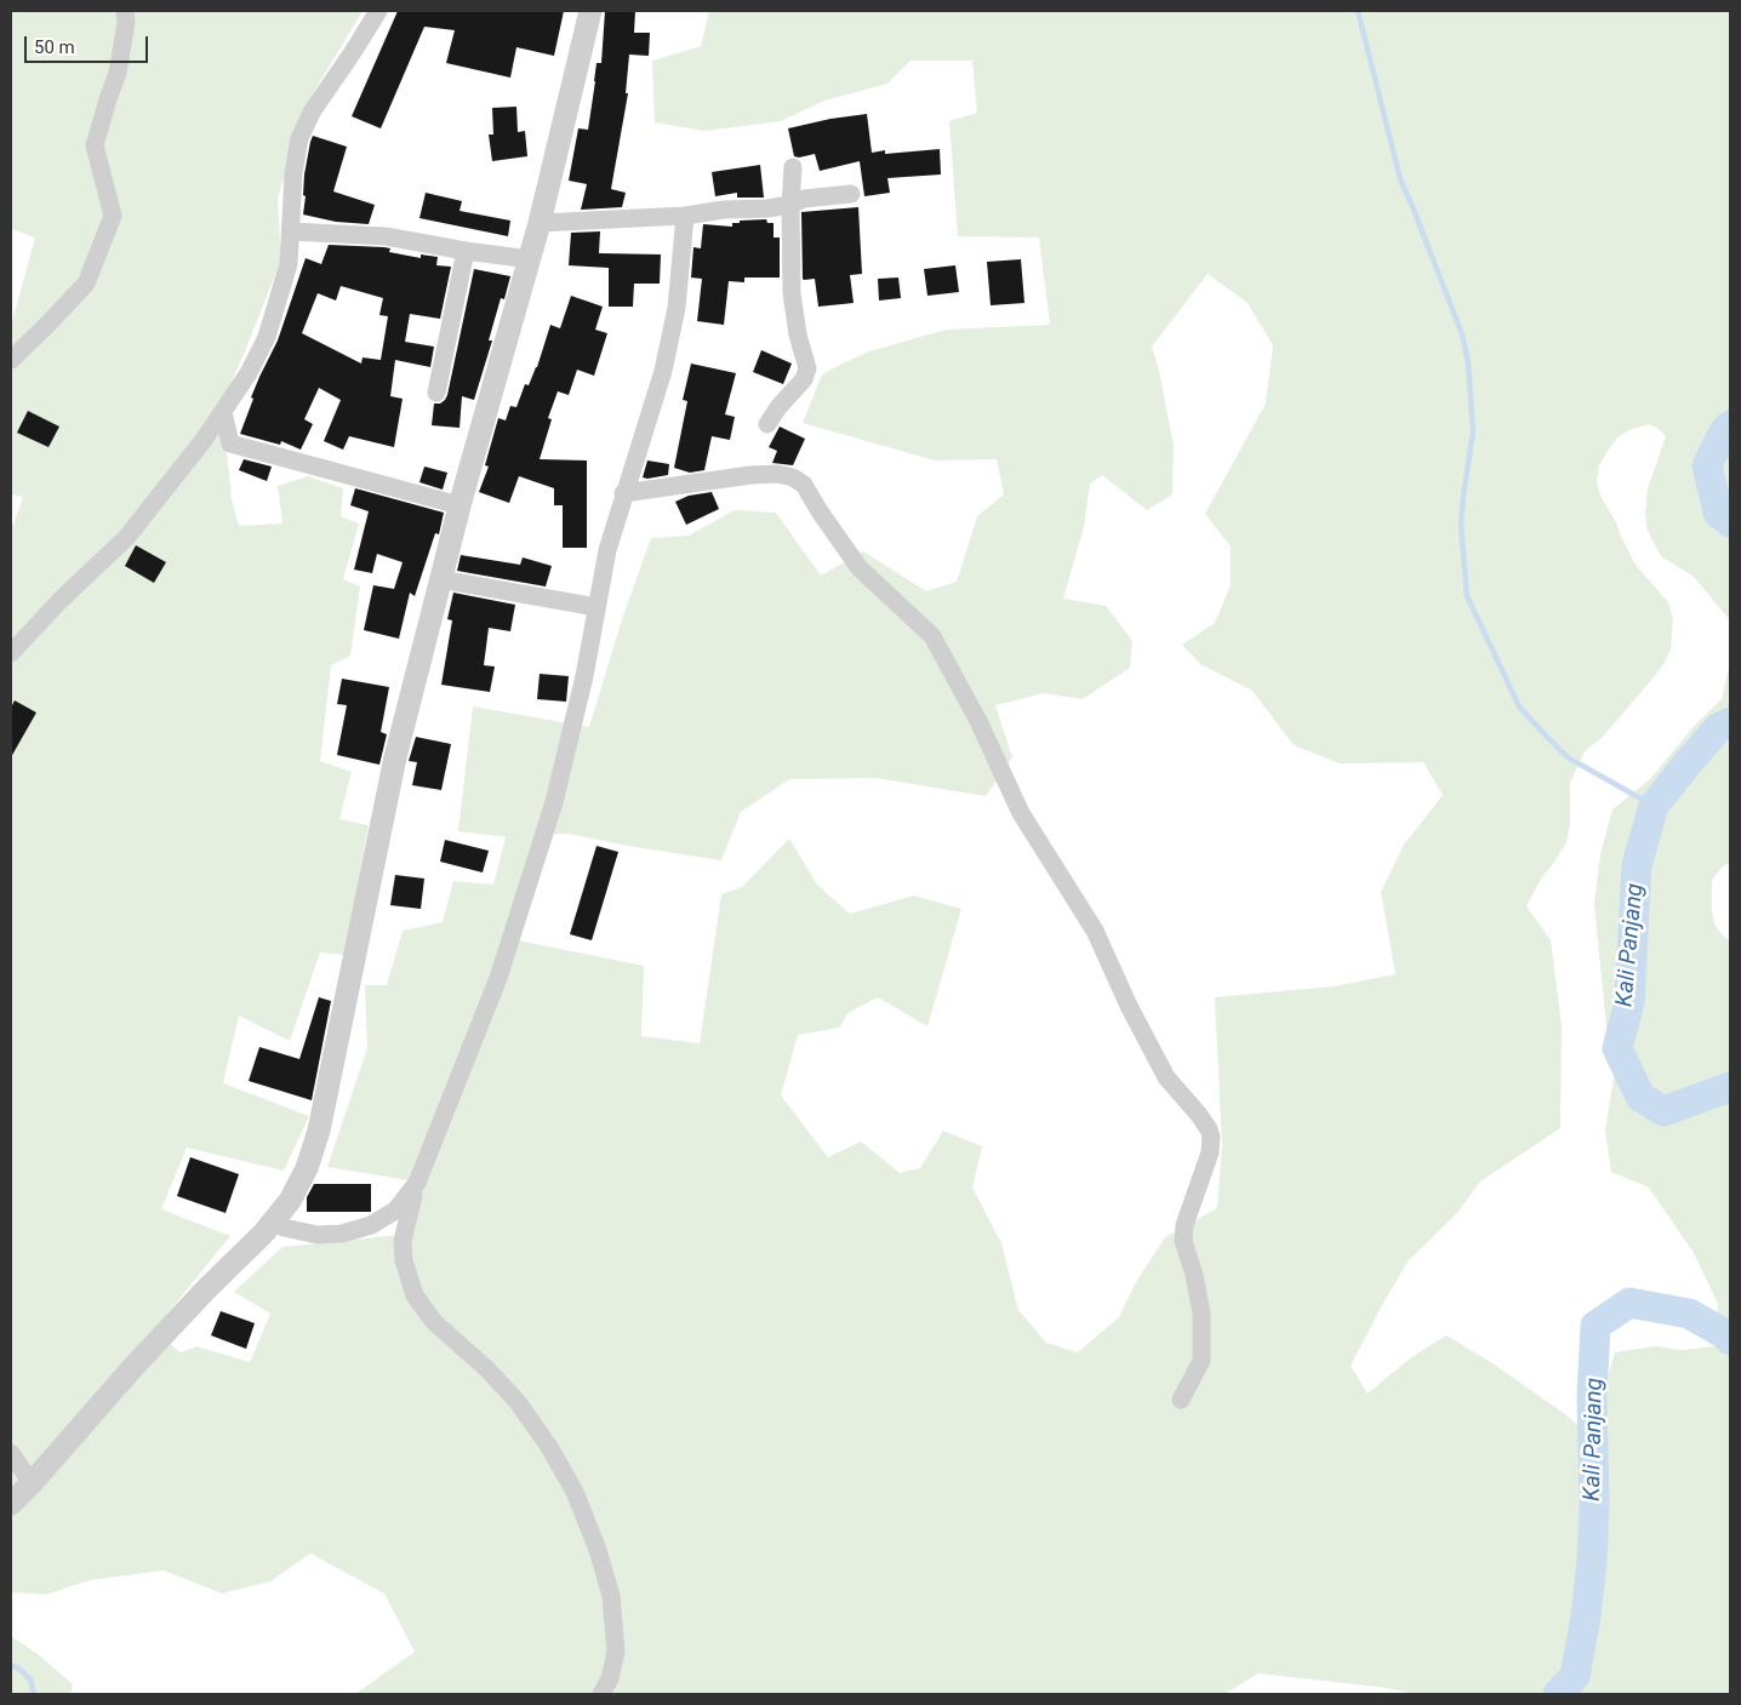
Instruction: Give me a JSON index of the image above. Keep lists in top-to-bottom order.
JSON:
{
  "water": ["Kali Panjang"],
  "scale_bar": "50 m"
}
